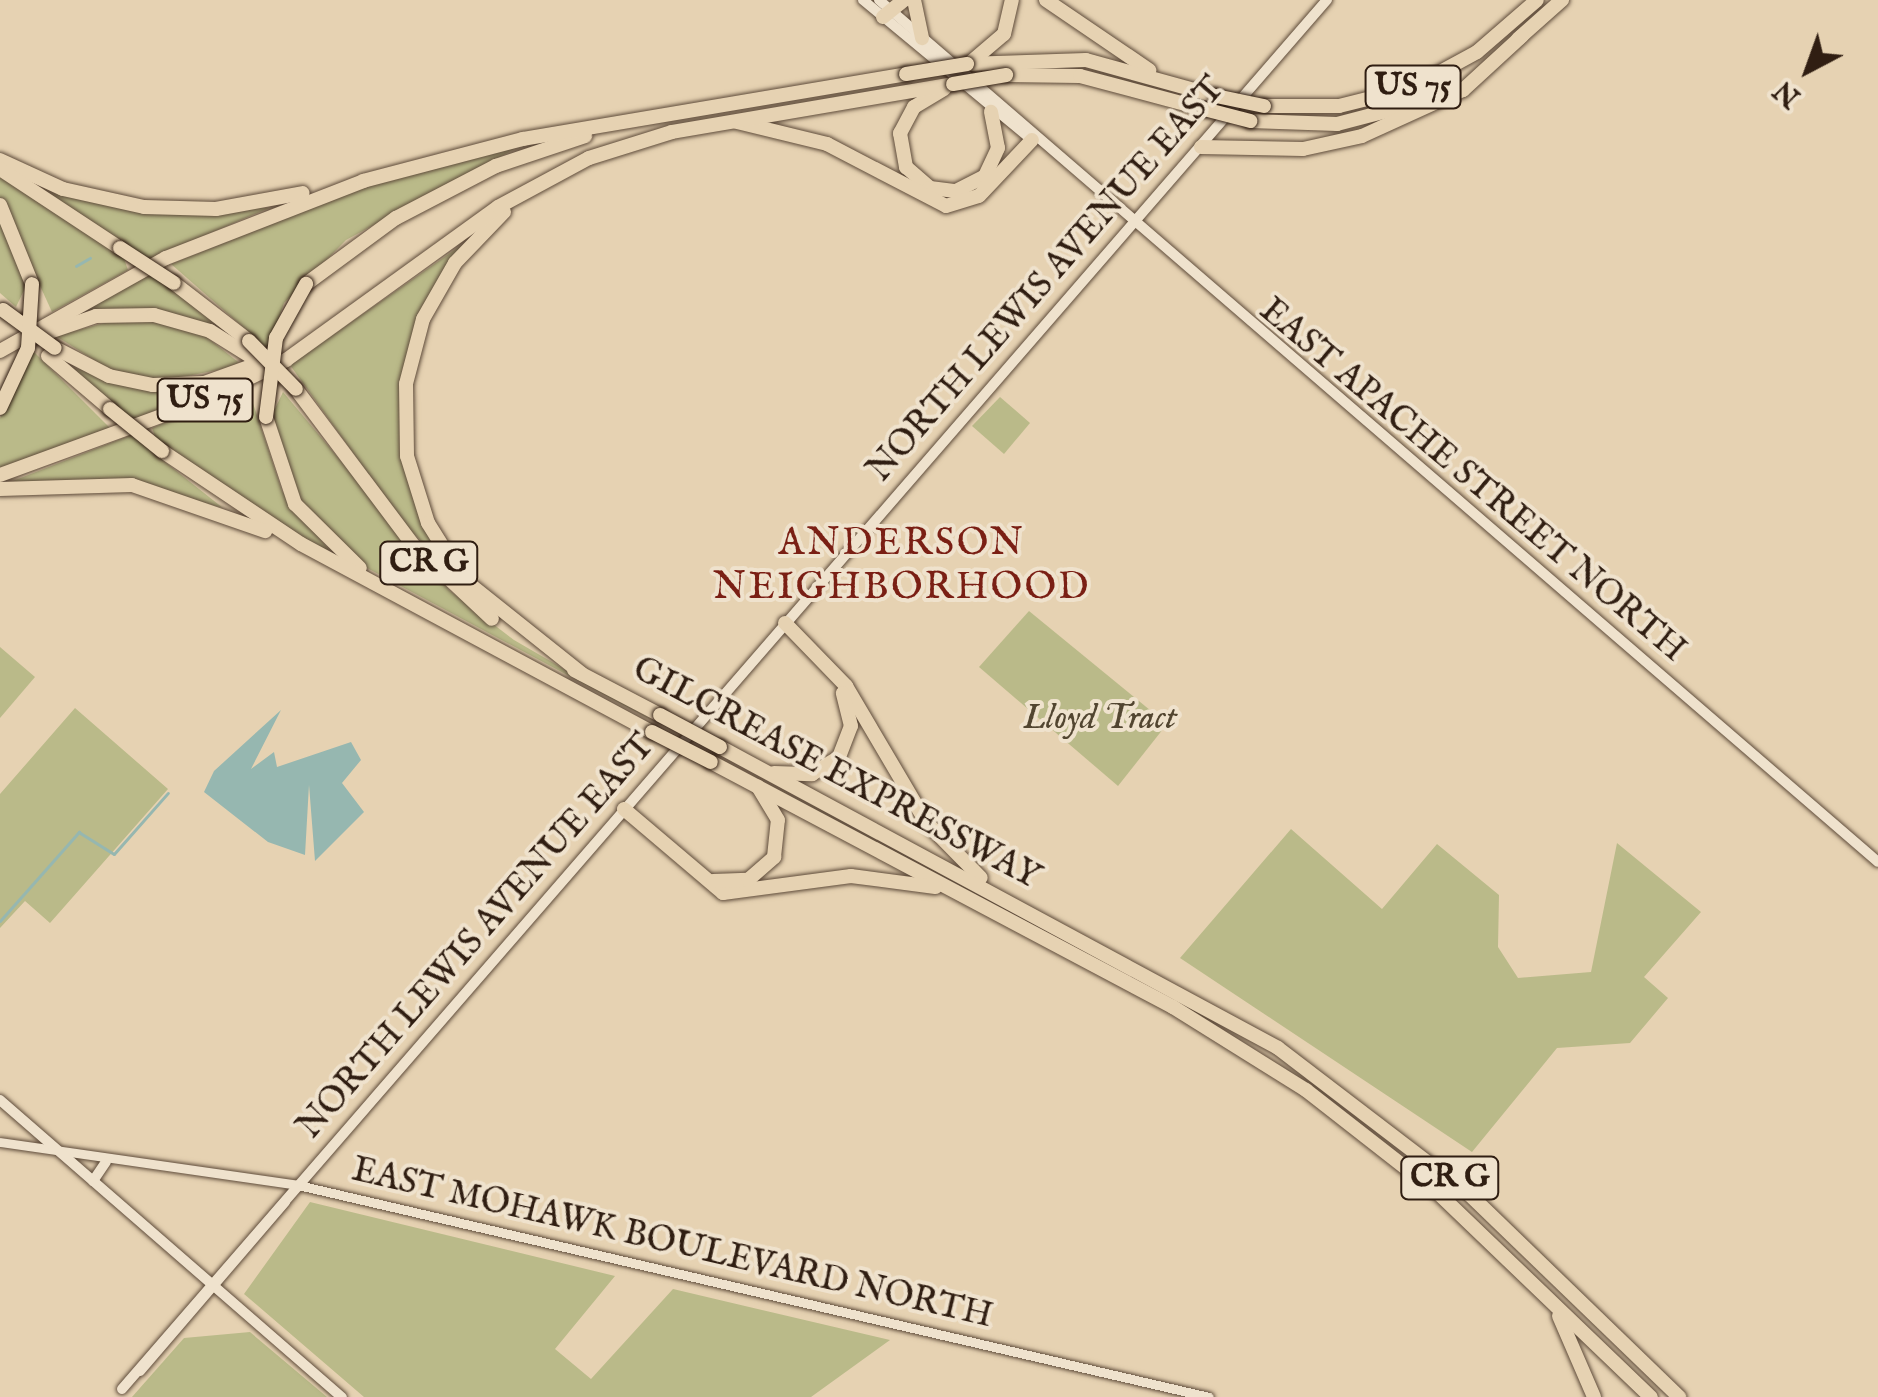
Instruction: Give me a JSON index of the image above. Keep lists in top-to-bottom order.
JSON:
{
  "streets": {
    "highway": ["US 75", "CR G", "GILCREASE EXPRESSWAY"],
    "main road": ["NORTH LEWIS AVENUE EAST", "EAST APACHE STREET NORTH"],
    "street": ["EAST MOHAWK BOULEVARD NORTH"]
  },
  "crossings": [
    ["NORTH LEWIS AVENUE EAST", "EAST APACHE STREET NORTH"],
    ["NORTH LEWIS AVENUE EAST", "EAST MOHAWK BOULEVARD NORTH"]
  ],
  "districts": ["ANDERSON NEIGHBORHOOD"],
  "parks": ["Lloyd Tract"],
  "north": "bottom left"
}
